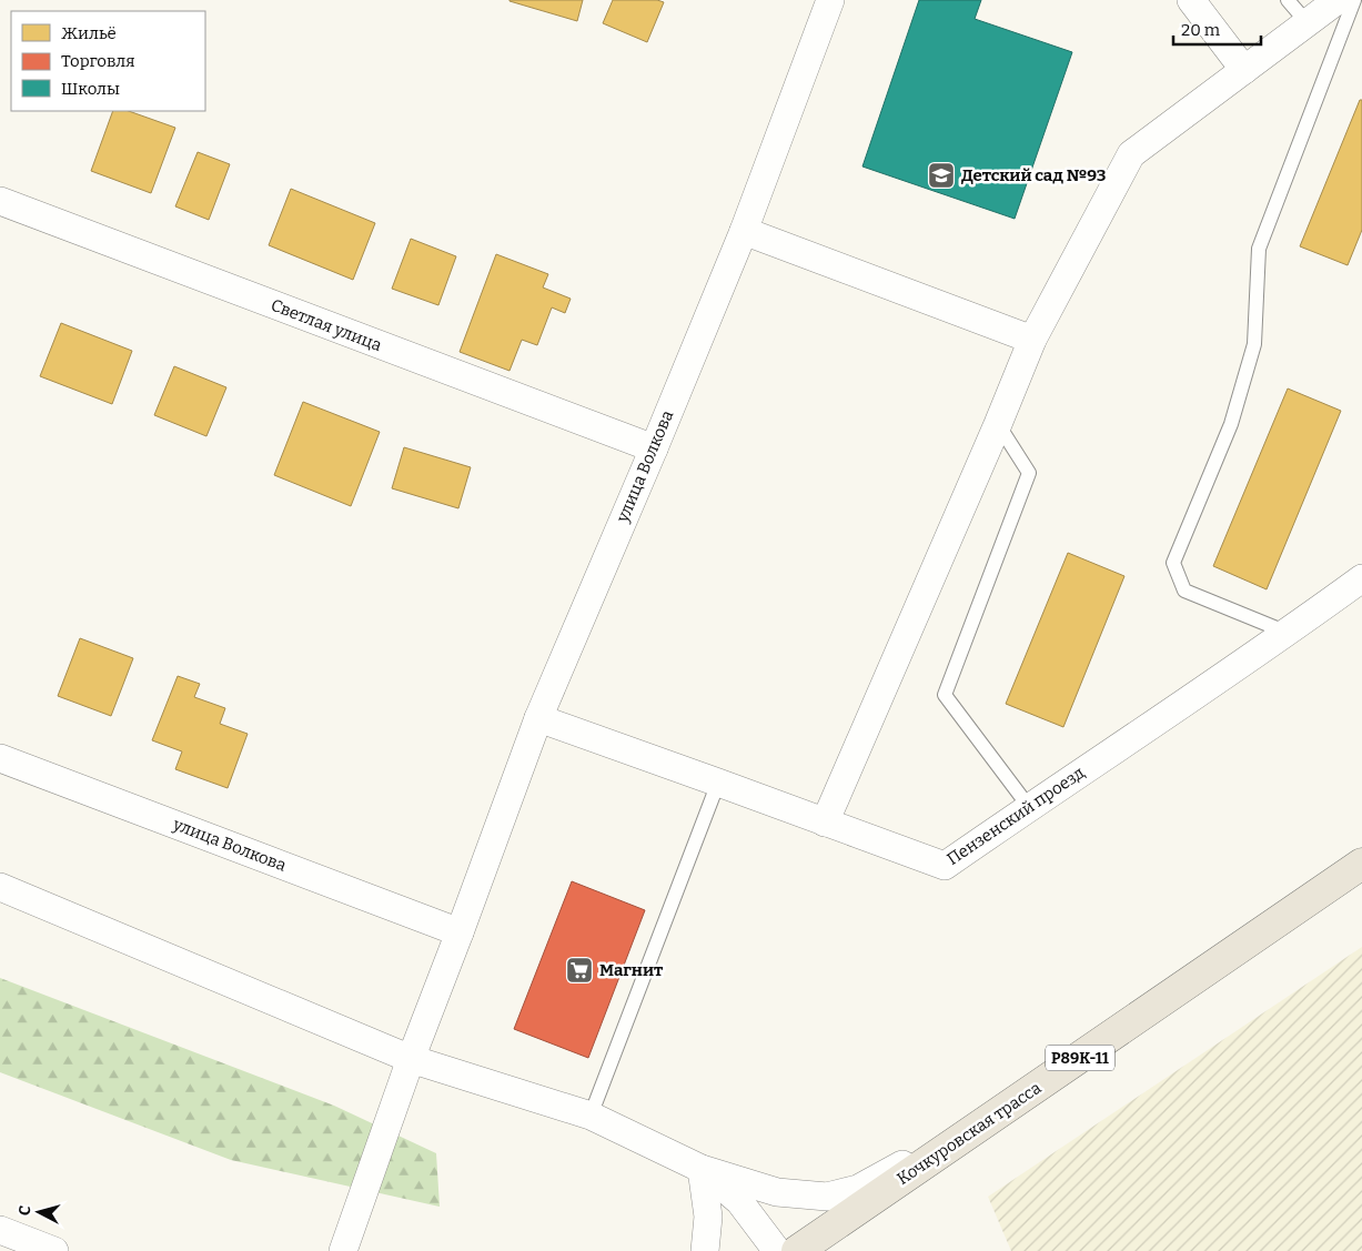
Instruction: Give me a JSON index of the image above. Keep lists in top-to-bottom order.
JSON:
{
  "streets": {
    "main road": ["Р89К-11", "Кочкуровская трасса"],
    "street": ["Светлая улица", "улица Волкова", "Пензенский проезд"]
  },
  "crossings": [
    ["Светлая улица", "улица Волкова"],
    ["улица Волкова", "Пензенский проезд"]
  ],
  "places": {
    "school or university": ["Детский сад №93"],
    "supermarket": ["Магнит"]
  },
  "legend": ["Жильё", "Торговля", "Школы"],
  "scale_bar": "20 m",
  "north": "left"
}
